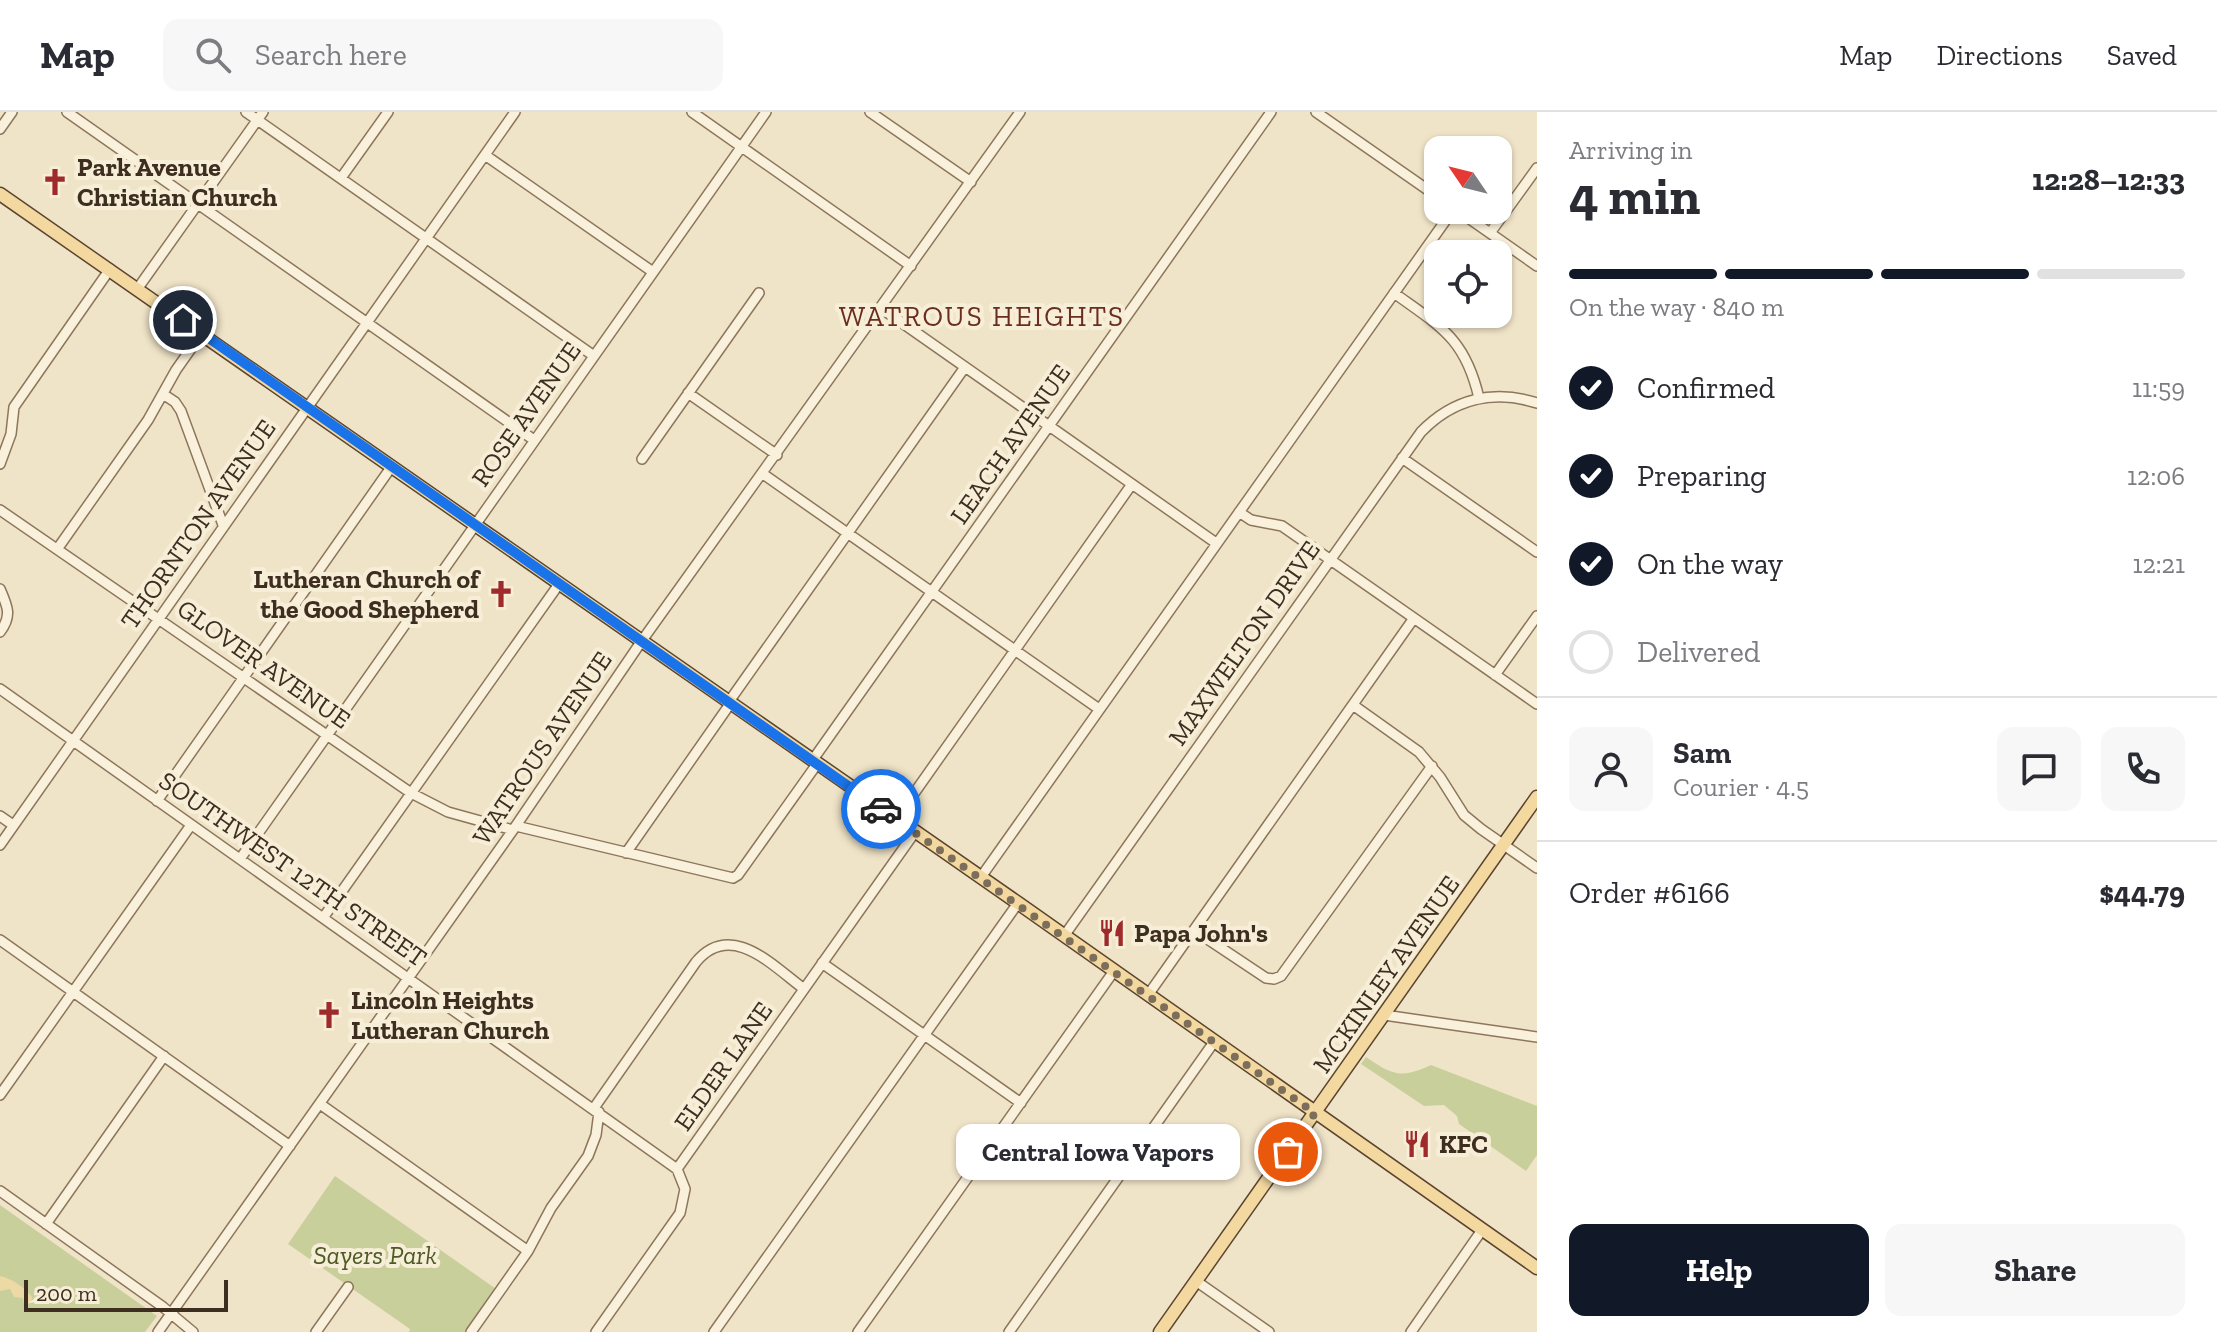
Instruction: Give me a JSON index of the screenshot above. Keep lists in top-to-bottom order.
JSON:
{
  "streets": {
    "main road": ["MCKINLEY AVENUE"],
    "street": [
      "ROSE AVENUE",
      "LEACH AVENUE",
      "THORNTON AVENUE",
      "MAXWELTON DRIVE",
      "GLOVER AVENUE",
      "WATROUS AVENUE",
      "SOUTHWEST 12TH STREET",
      "ELDER LANE"
    ]
  },
  "crossings": [
    ["ROSE AVENUE", "GLOVER AVENUE"],
    ["ROSE AVENUE", "SOUTHWEST 12TH STREET"],
    ["LEACH AVENUE", "GLOVER AVENUE"],
    ["THORNTON AVENUE", "GLOVER AVENUE"],
    ["THORNTON AVENUE", "SOUTHWEST 12TH STREET"],
    ["GLOVER AVENUE", "WATROUS AVENUE"],
    ["WATROUS AVENUE", "SOUTHWEST 12TH STREET"],
    ["SOUTHWEST 12TH STREET", "ELDER LANE"]
  ],
  "districts": ["WATROUS HEIGHTS"],
  "parks": ["Sayers Park"],
  "places": {
    "church": ["Park Avenue Christian Church", "Lutheran Church of the Good Shepherd", "Lincoln Heights Lutheran Church"],
    "restaurant": ["Papa John's", "KFC"],
    "other": ["Central Iowa Vapors"]
  },
  "scale_bar": "200 m",
  "north": "top left",
  "page": {
    "header": "Map",
    "search": "Search here",
    "nav": ["Map", "Directions", "Saved"],
    "heading": ["4 min", "Arriving in", "12:28–12:33"],
    "panel": [
      "Sam",
      "Courier · 4.5",
      "Order #6166",
      "$44.79"
    ],
    "bar": "On the way · 840 m",
    "list": [
      ["Confirmed", "11:59"],
      ["Preparing", "12:06"],
      ["On the way", "12:21"],
      "Delivered"
    ],
    "bubble": "Central Iowa Vapors",
    "buttons": ["Help", "Share"],
    "scale": "200 m"
  }
}
